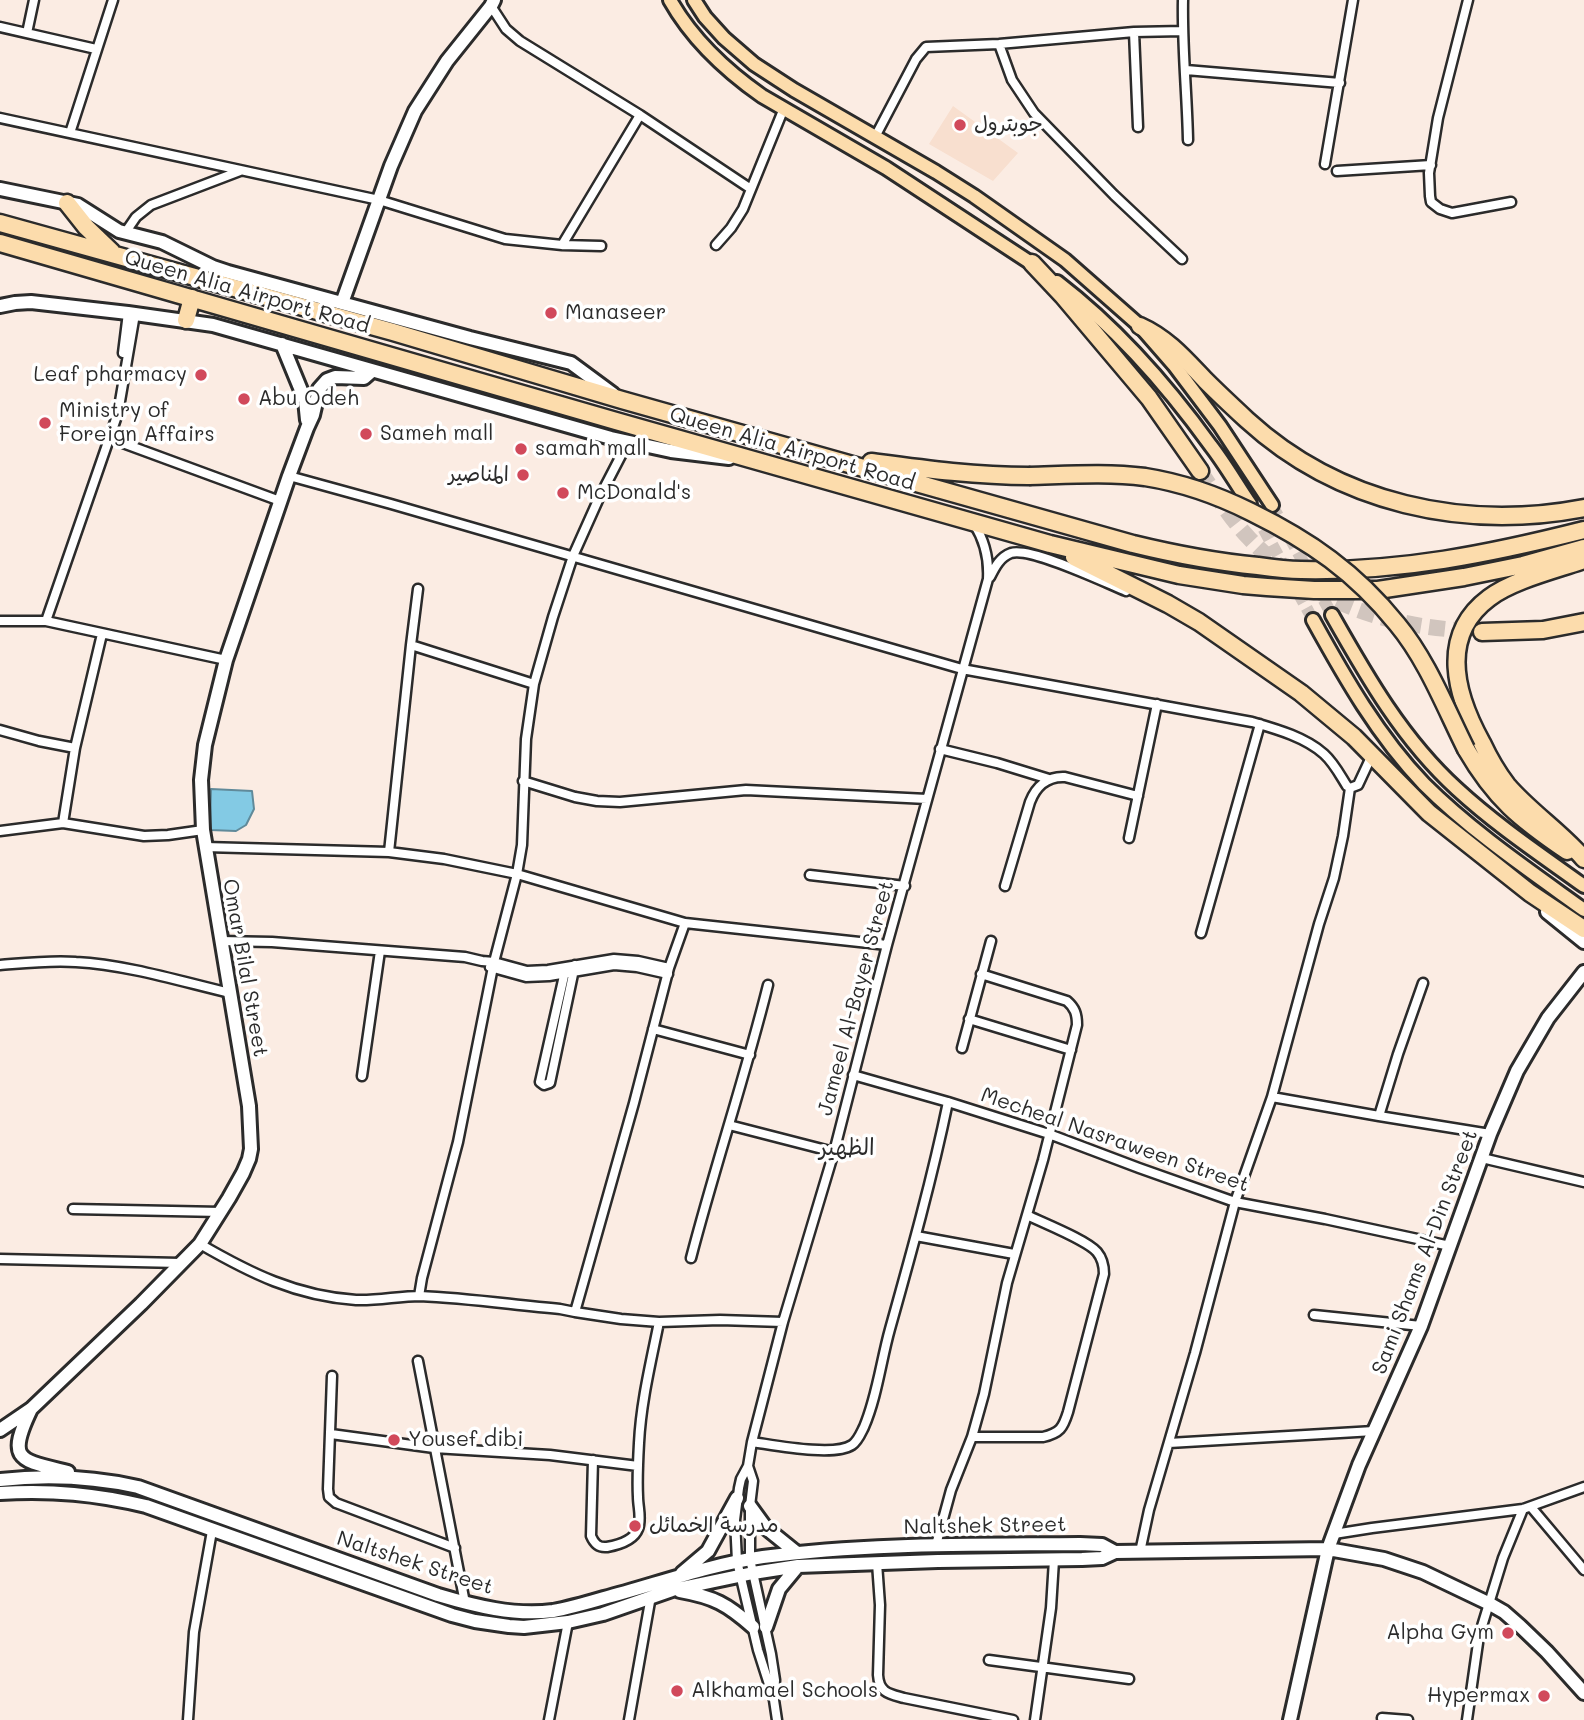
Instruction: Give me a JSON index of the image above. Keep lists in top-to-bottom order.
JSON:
{
  "streets": {
    "highway": ["Queen Alia Airport Road"],
    "street": [
      "Omar Bilal Street",
      "Jameel Al-Bayer Street",
      "Mecheal Nasraween Street",
      "Sami Shams Al-Din Street",
      "Naltshek Street"
    ]
  },
  "crossings": [
    ["Queen Alia Airport Road", "Jameel Al-Bayer Street"],
    ["Jameel Al-Bayer Street", "Mecheal Nasraween Street"],
    ["Jameel Al-Bayer Street", "Naltshek Street"],
    ["Mecheal Nasraween Street", "Sami Shams Al-Din Street"],
    ["Sami Shams Al-Din Street", "Naltshek Street"]
  ],
  "districts": ["الظهير"],
  "places": [
    "جوبترول",
    "Manaseer",
    "Leaf pharmacy",
    "Abu Odeh",
    "Ministry of Foreign Affairs",
    "Sameh mall",
    "samah mall",
    "المناصير",
    "McDonald's",
    "Yousef dibi",
    "مدرسة الخمائل",
    "Alpha Gym",
    "Alkhamael Schools",
    "Hypermax"
  ]
}
